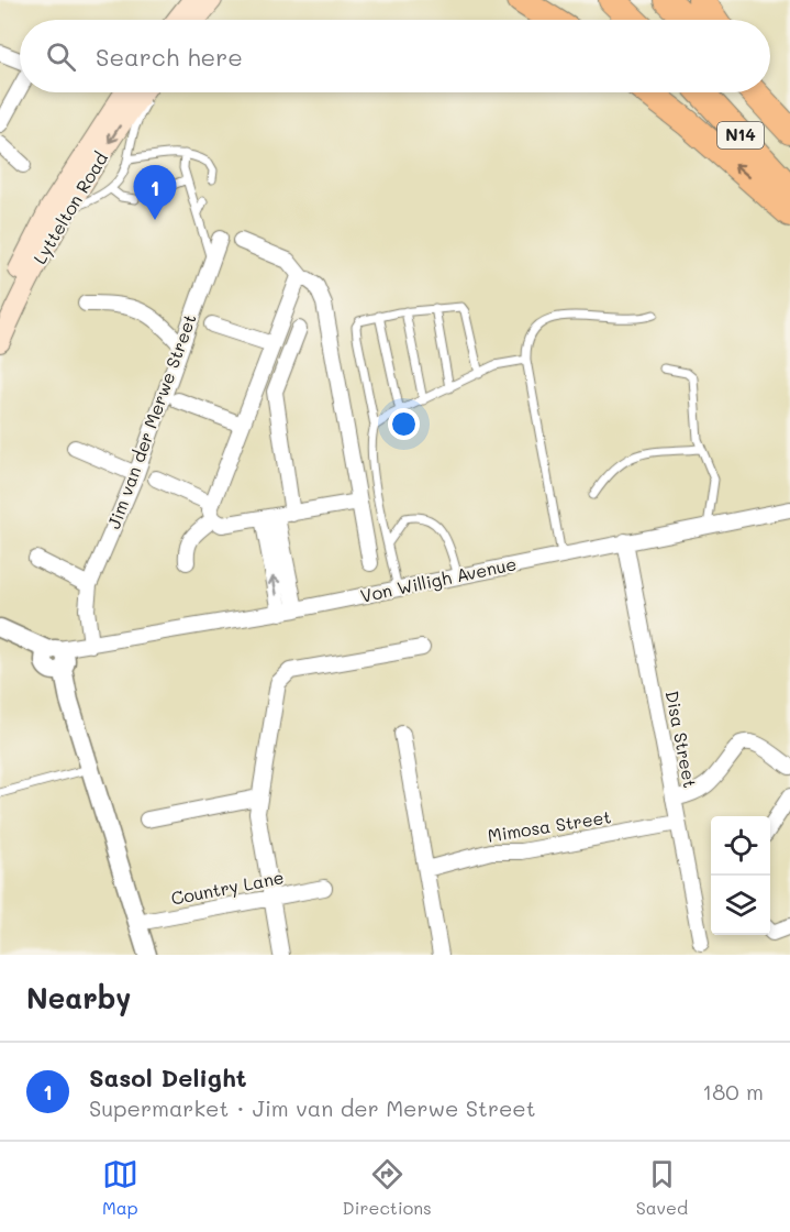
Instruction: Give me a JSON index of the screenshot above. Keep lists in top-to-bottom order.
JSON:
{
  "streets": {
    "highway": ["N14"],
    "main road": ["Lyttelton Road"],
    "street": [
      "Jim van der Merwe Street",
      "Von Willigh Avenue",
      "Disa Street",
      "Mimosa Street",
      "Country Lane"
    ]
  },
  "crossings": [
    ["Jim van der Merwe Street", "Von Willigh Avenue"],
    ["Von Willigh Avenue", "Disa Street"],
    ["Disa Street", "Mimosa Street"]
  ],
  "page": {
    "search": "Search here",
    "pins": "1",
    "heading": "Nearby",
    "list": [
      {
        "mark": "1",
        "name": "Sasol Delight",
        "note": "Supermarket · Jim van der Merwe Street",
        "value": "180 m"
      }
    ],
    "nav": ["Map", "Directions", "Saved"]
  }
}
